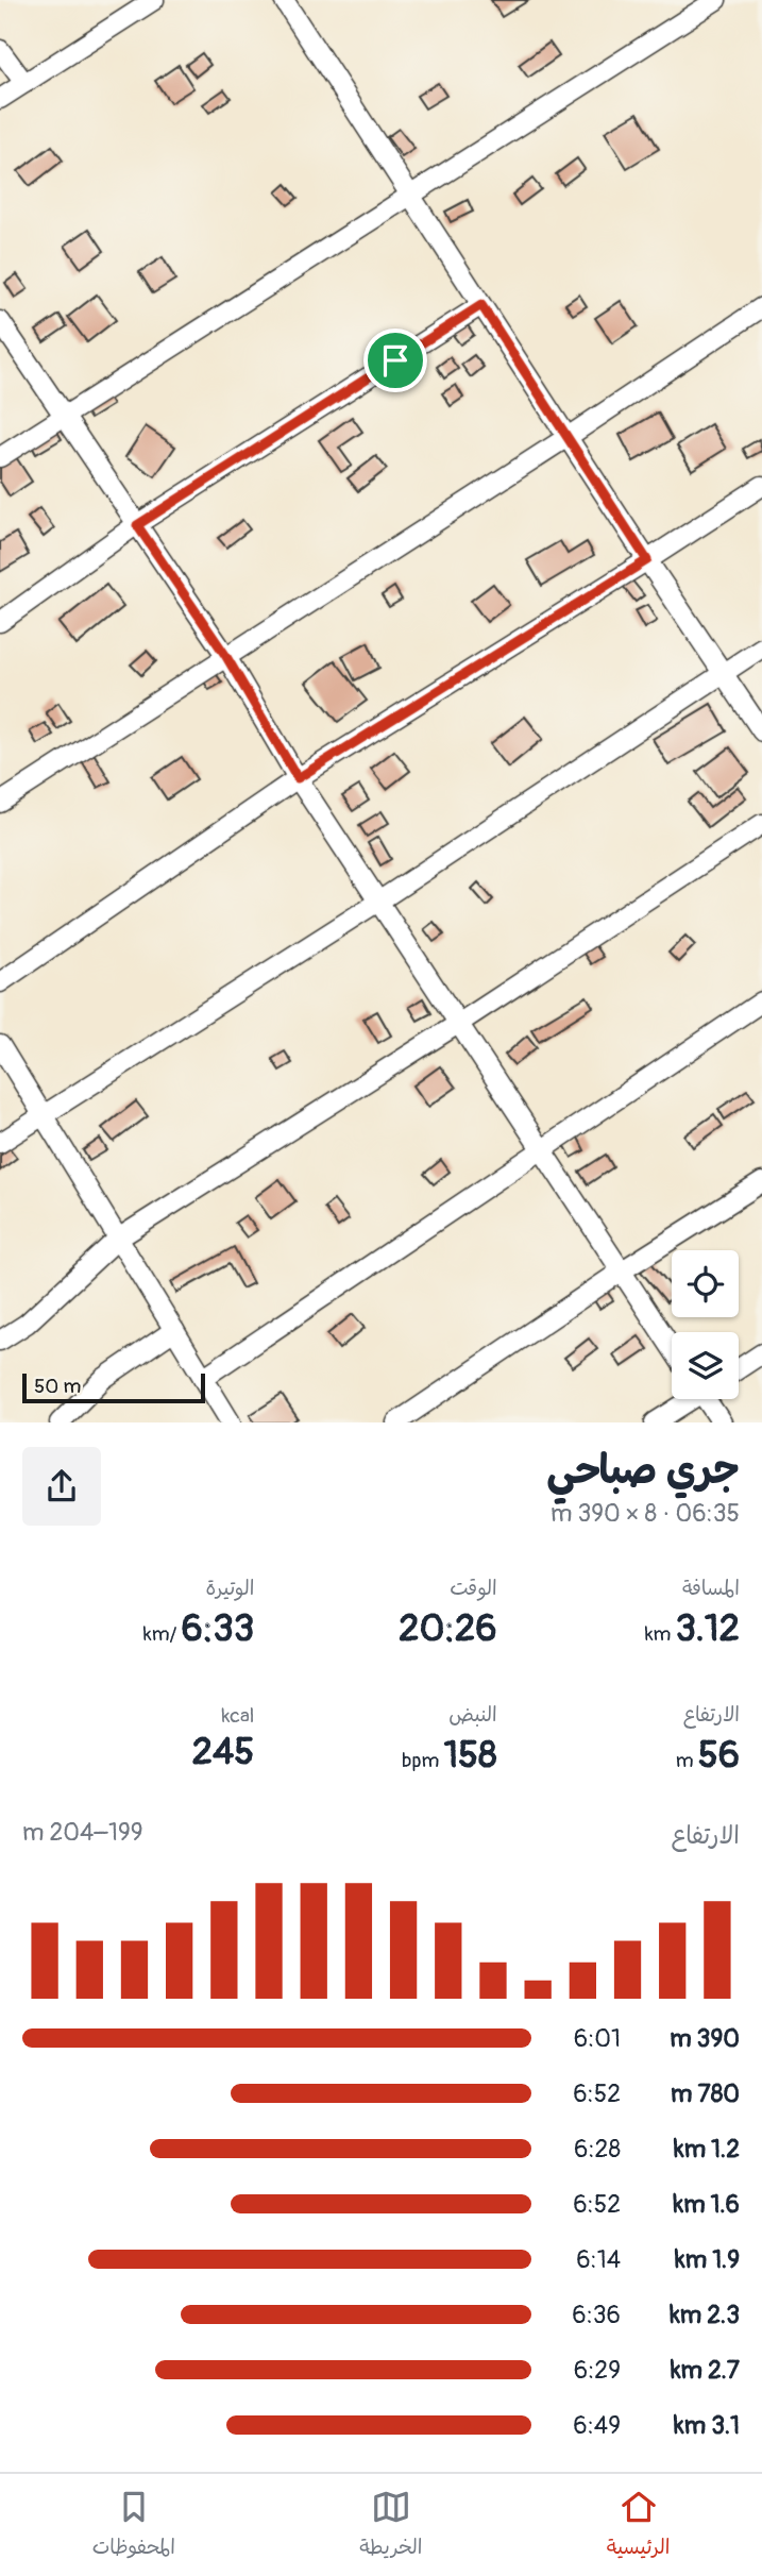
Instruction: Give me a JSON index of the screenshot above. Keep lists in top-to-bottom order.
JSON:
{
  "scale_bar": "50 m",
  "page": {
    "scale": "50 m",
    "heading": ["جري صباحي", "06:35 · 8 × 390 m"],
    "stats": [
      ["المسافة", "3.12 km"],
      ["الوقت", "20:26"],
      ["الوتيرة", "6:33 /km"],
      ["الارتفاع", "56 m"],
      ["النبض", "158 bpm"],
      ["kcal", "245"]
    ],
    "chart": ["الارتفاع", "199–204 m"],
    "list": [
      {
        "name": "390 m",
        "note": "6:01"
      },
      {
        "name": "780 m",
        "note": "6:52"
      },
      {
        "name": "1.2 km",
        "note": "6:28"
      },
      {
        "name": "1.6 km",
        "note": "6:52"
      },
      {
        "name": "1.9 km",
        "note": "6:14"
      },
      {
        "name": "2.3 km",
        "note": "6:36"
      },
      {
        "name": "2.7 km",
        "note": "6:29"
      },
      {
        "name": "3.1 km",
        "note": "6:49"
      }
    ],
    "tabs": ["الرئيسية", "الخريطة", "المحفوظات"]
  }
}
